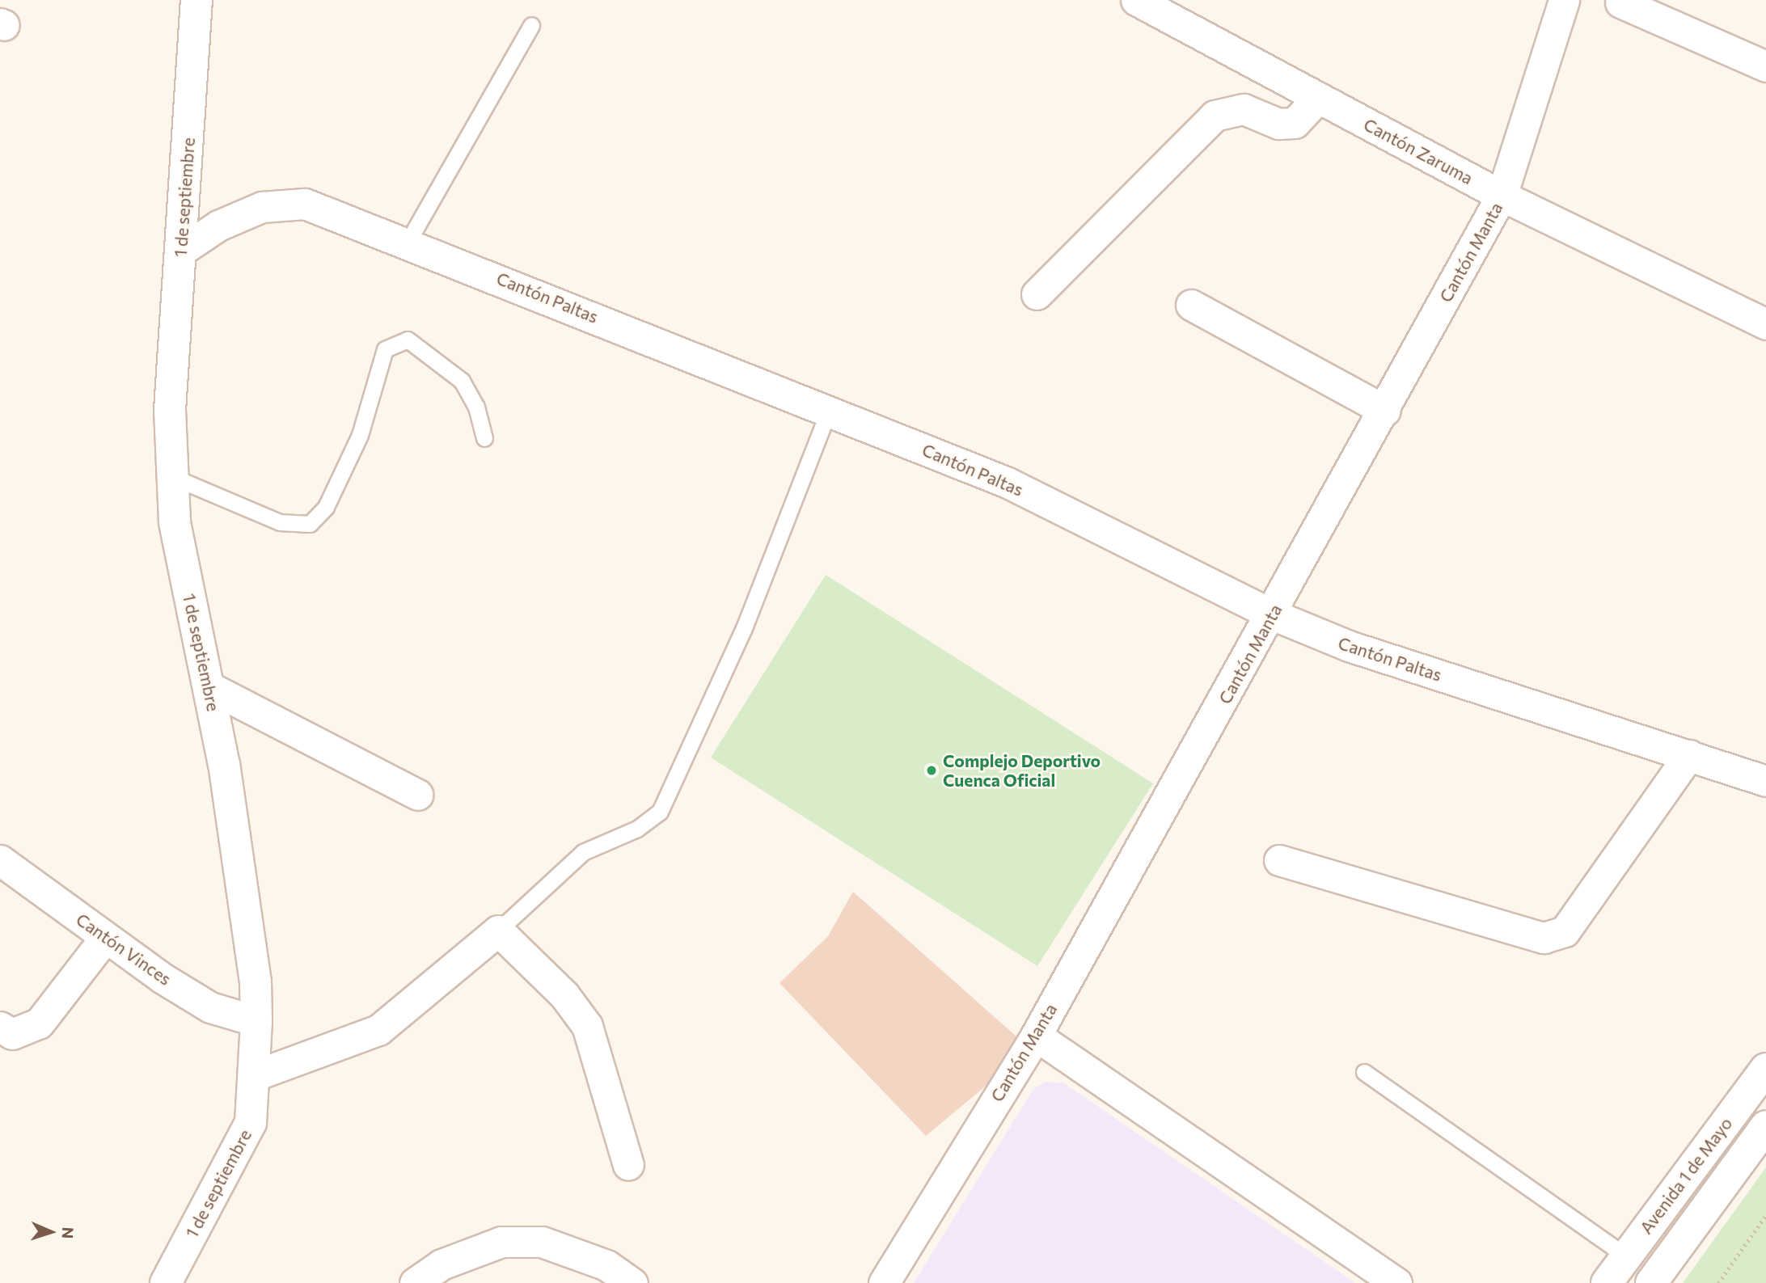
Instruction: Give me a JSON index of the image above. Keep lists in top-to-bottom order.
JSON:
{
  "streets": {
    "street": [
      "Cantón Zaruma",
      "1 de septiembre",
      "Cantón Manta",
      "Cantón Paltas",
      "Cantón Vinces",
      "Avenida 1 de Mayo"
    ]
  },
  "crossings": [
    ["Cantón Zaruma", "Cantón Manta"],
    ["1 de septiembre", "Cantón Paltas"],
    ["1 de septiembre", "Cantón Vinces"],
    ["Cantón Manta", "Cantón Paltas"]
  ],
  "places": ["Complejo Deportivo Cuenca Oficial"],
  "north": "right"
}
